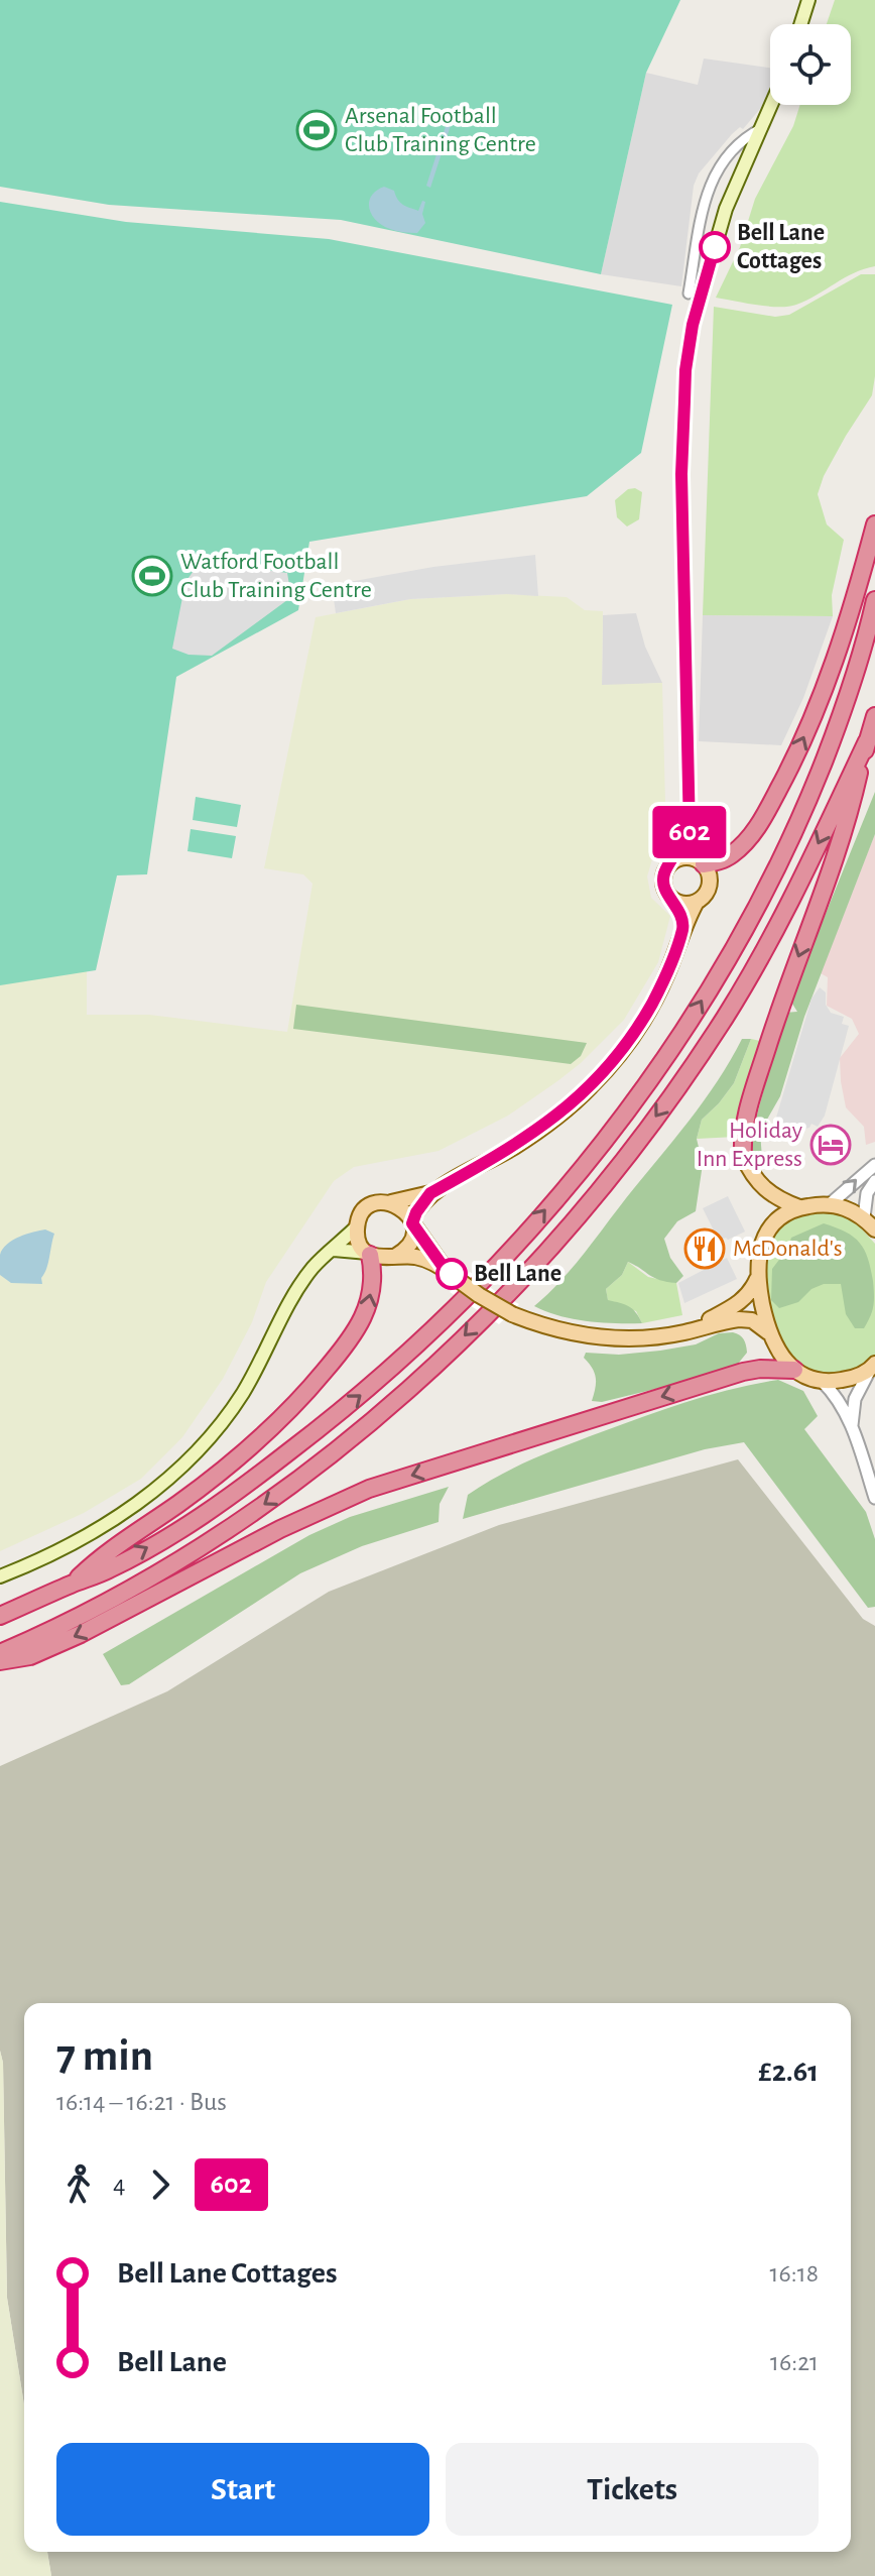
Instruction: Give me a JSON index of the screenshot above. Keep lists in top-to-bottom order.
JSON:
{
  "places": {
    "sports": ["Arsenal Football Club Training Centre", "Watford Football Club Training Centre"],
    "other": ["Bell Lane Cottages", "Bell Lane"],
    "hotel": ["Holiday Inn Express"],
    "restaurant": ["McDonald's"]
  },
  "lines": ["bus line 602"],
  "page": {
    "on_map": "602",
    "heading": ["7 min", "16:14 – 16:21 · Bus", "£2.61"],
    "legs": ["4", "602"],
    "list": [
      {
        "name": "Bell Lane Cottages",
        "value": "16:18"
      },
      {
        "name": "Bell Lane",
        "value": "16:21"
      }
    ],
    "buttons": ["Start", "Tickets"]
  }
}
